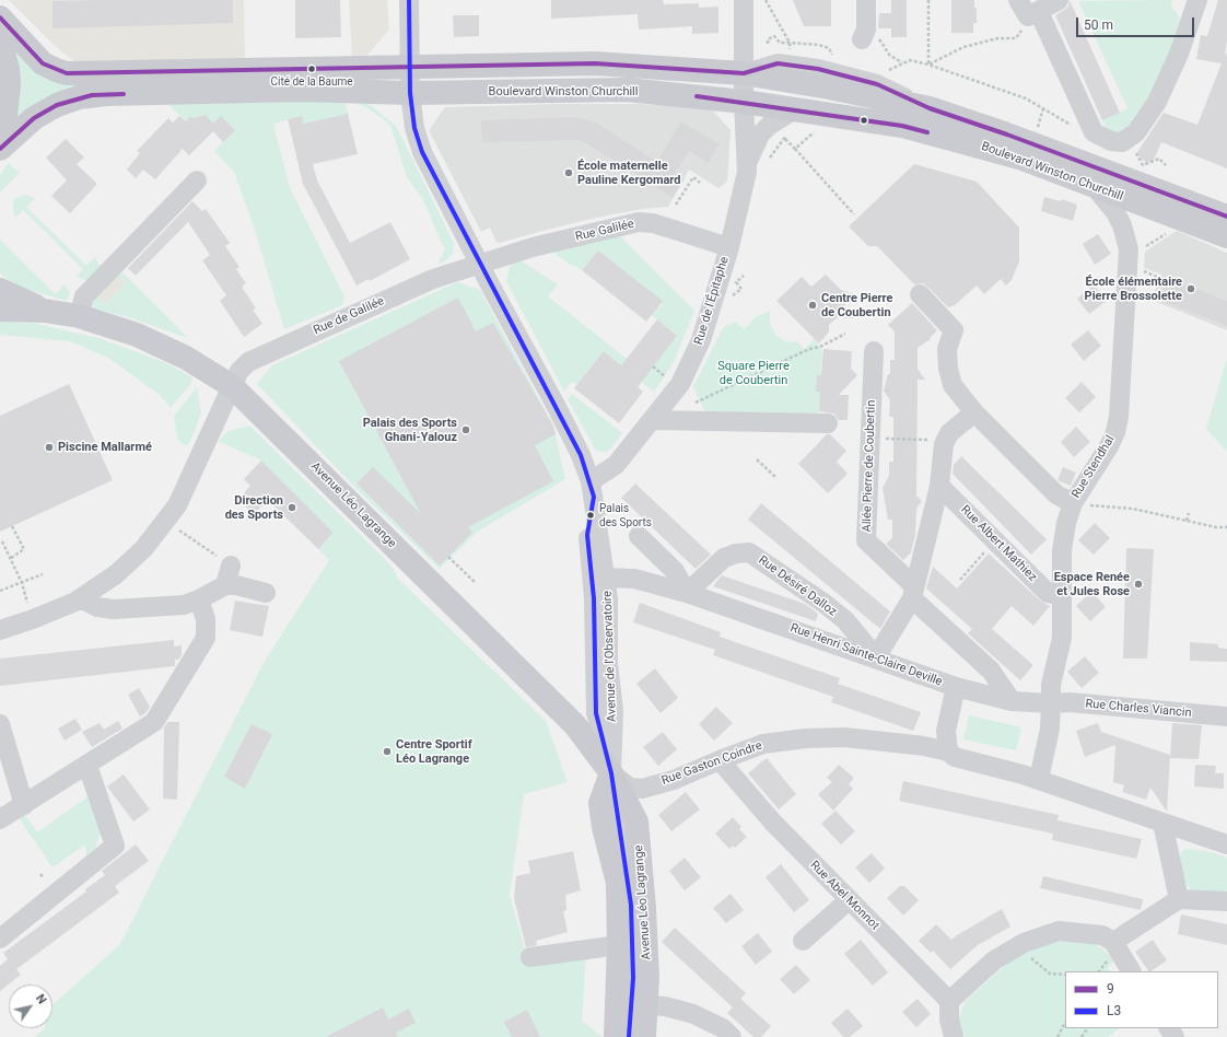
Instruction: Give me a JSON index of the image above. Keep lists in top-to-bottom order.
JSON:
{
  "streets": {
    "main road": ["Boulevard Winston Churchill", "Avenue Léo Lagrange"],
    "street": [
      "Rue Galilée",
      "Rue de l'Épitaphe",
      "Rue de Galilée",
      "Allée Pierre de Coubertin",
      "Rue Stendhal",
      "Rue Albert Mathiez",
      "Rue Désiré Dalloz",
      "Rue Henri Sainte-Claire Deville",
      "Avenue de l'Observatoire",
      "Rue Charles Viancin",
      "Rue Gaston Coindre",
      "Rue Abel Monnot"
    ]
  },
  "crossings": [
    ["Boulevard Winston Churchill", "Rue de l'Épitaphe"],
    ["Boulevard Winston Churchill", "Rue Stendhal"],
    ["Boulevard Winston Churchill", "Avenue de l'Observatoire"],
    ["Rue Galilée", "Rue de l'Épitaphe"],
    ["Rue Galilée", "Rue de Galilée"],
    ["Rue Galilée", "Avenue de l'Observatoire"],
    ["Rue de l'Épitaphe", "Avenue de l'Observatoire"],
    ["Rue de Galilée", "Avenue Léo Lagrange"],
    ["Rue de Galilée", "Avenue de l'Observatoire"],
    ["Allée Pierre de Coubertin", "Rue Charles Viancin"],
    ["Rue Stendhal", "Rue Albert Mathiez"],
    ["Rue Stendhal", "Rue Charles Viancin"],
    ["Avenue Léo Lagrange", "Avenue de l'Observatoire"],
    ["Avenue Léo Lagrange", "Rue Gaston Coindre"],
    ["Rue Désiré Dalloz", "Rue Henri Sainte-Claire Deville"],
    ["Rue Henri Sainte-Claire Deville", "Avenue de l'Observatoire"],
    ["Rue Henri Sainte-Claire Deville", "Rue Charles Viancin"],
    ["Rue Henri Sainte-Claire Deville", "Rue Gaston Coindre"],
    ["Avenue de l'Observatoire", "Rue Gaston Coindre"],
    ["Rue Gaston Coindre", "Rue Abel Monnot"]
  ],
  "parks": ["Square Pierre de Coubertin"],
  "places": [
    "Cité de la Baume",
    "École maternelle Pauline Kergomard",
    "École élémentaire Pierre Brossolette",
    "Centre Pierre de Coubertin",
    "Palais des Sports Ghani-Yalouz",
    "Piscine Mallarmé",
    "Direction des Sports",
    "Palais des Sports",
    "Espace Renée et Jules Rose",
    "Centre Sportif Léo Lagrange"
  ],
  "lines": ["transit line L3", "transit line 9"],
  "legend": ["9", "L3"],
  "scale_bar": "50 m",
  "north": "top right"
}
